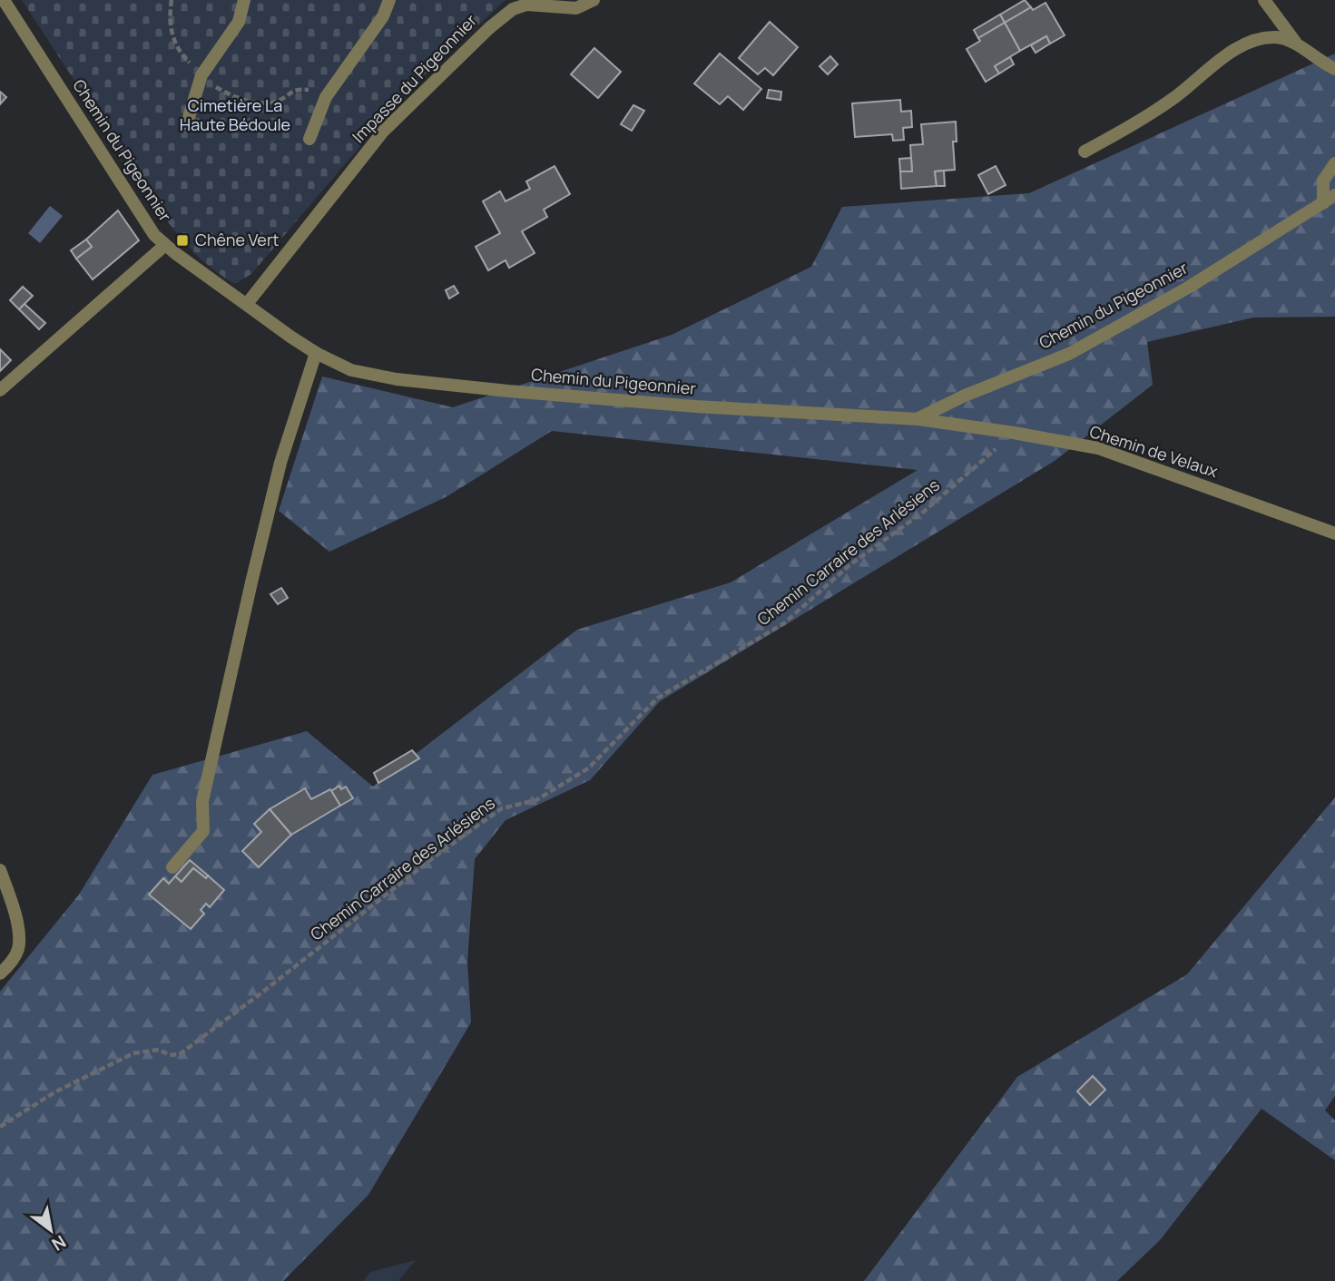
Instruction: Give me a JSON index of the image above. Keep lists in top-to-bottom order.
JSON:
{
  "streets": {
    "street": ["Impasse du Pigeonnier", "Chemin du Pigeonnier", "Chemin de Velaux"],
    "path": ["Chemin Carraire des Arlésiens"]
  },
  "crossings": [
    ["Impasse du Pigeonnier", "Chemin du Pigeonnier"],
    ["Chemin du Pigeonnier", "Chemin de Velaux"],
    ["Chemin de Velaux", "Chemin Carraire des Arlésiens"]
  ],
  "parks": ["Cimetière La Haute Bédoule"],
  "places": {
    "transit": ["Chêne Vert"]
  },
  "north": "bottom right"
}
